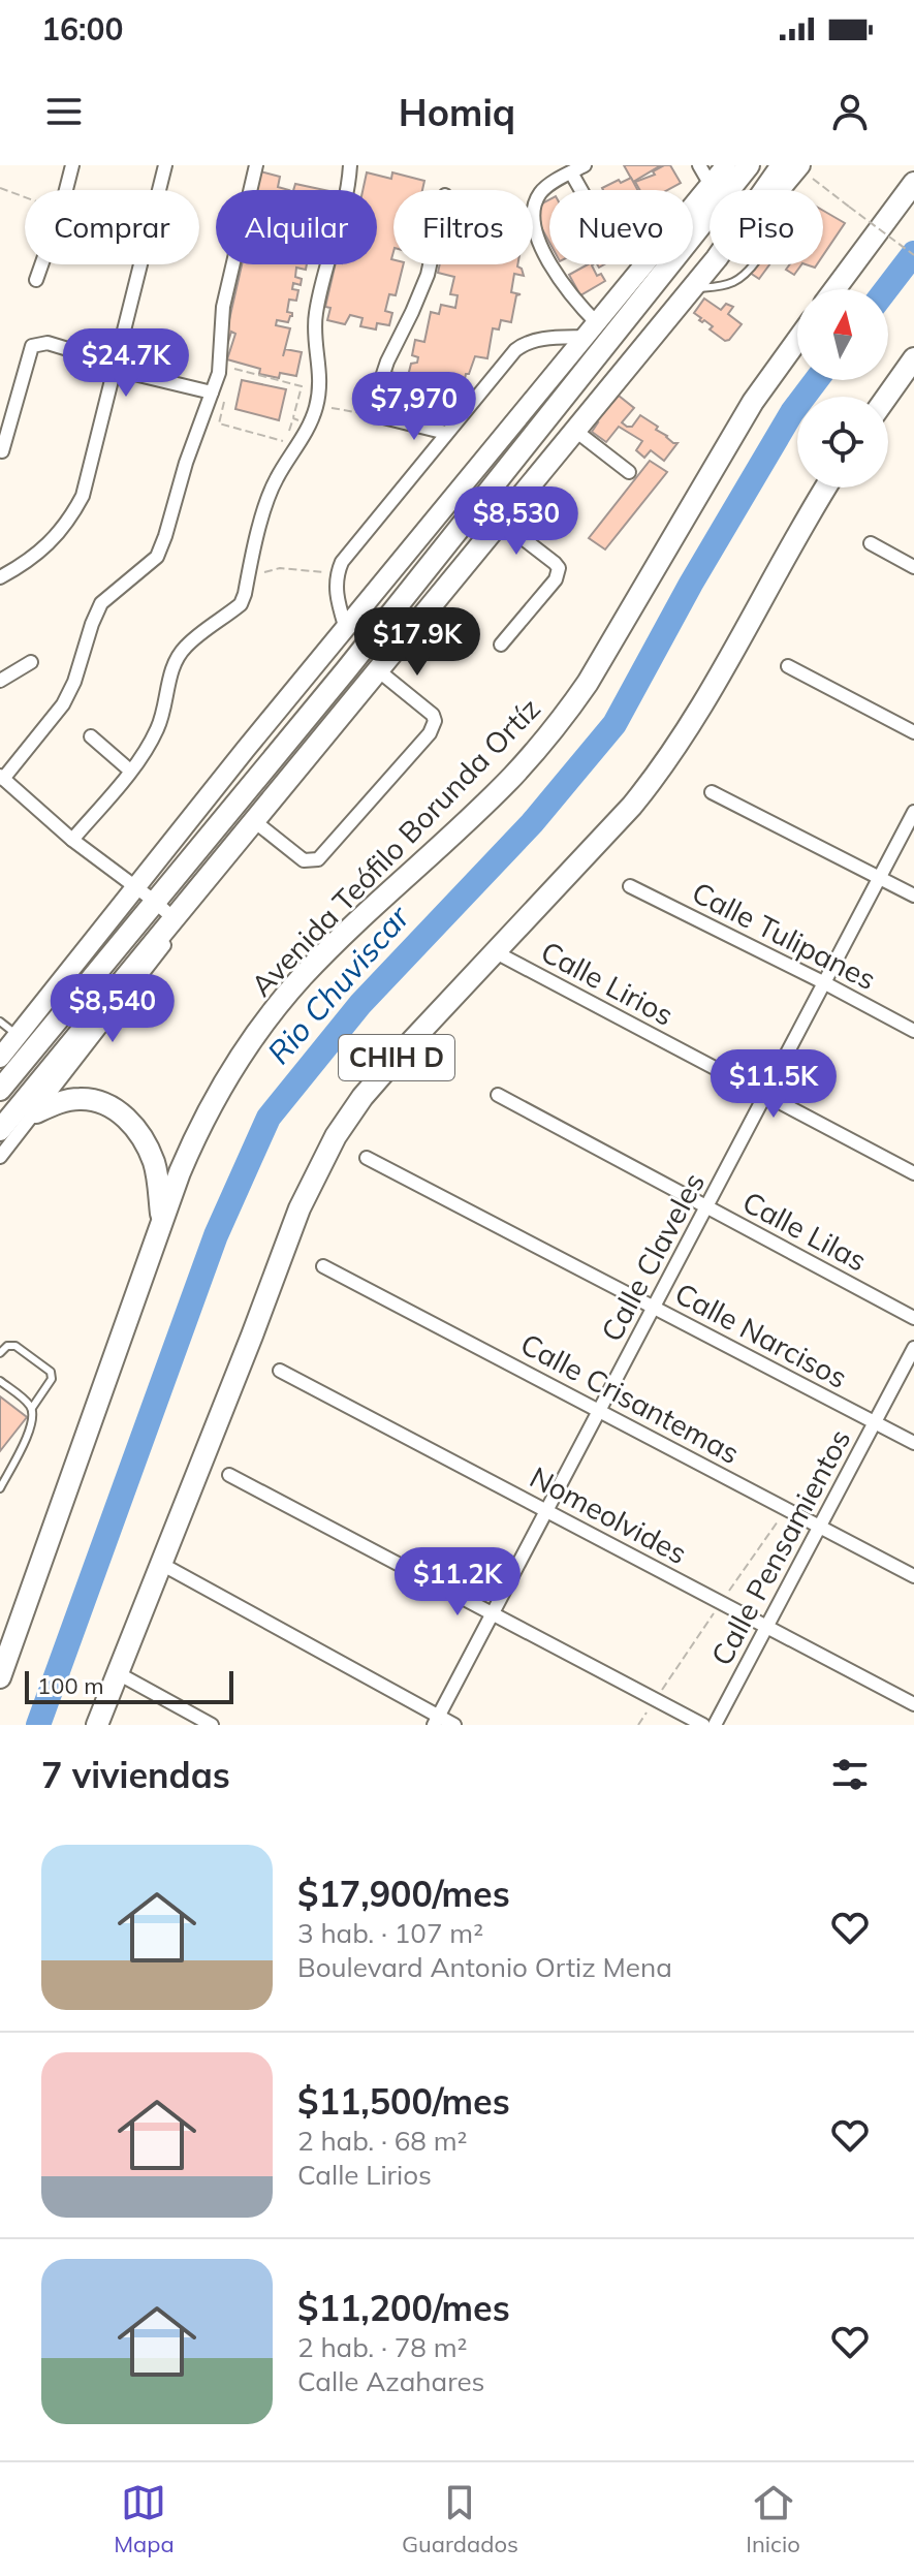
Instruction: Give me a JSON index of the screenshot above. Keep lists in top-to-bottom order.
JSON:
{
  "streets": {
    "main road": ["Avenida Teófilo Borunda Ortíz", "CHIH D"],
    "street": [
      "Calle Tulipanes",
      "Calle Lirios",
      "Calle Lilas",
      "Calle Claveles",
      "Calle Narcisos",
      "Calle Crisantemas",
      "Nomeolvides",
      "Calle Pensamientos"
    ]
  },
  "crossings": [
    ["Calle Tulipanes", "Calle Claveles"],
    ["Calle Lirios", "CHIH D"],
    ["Calle Lirios", "Calle Claveles"],
    ["Calle Lilas", "Calle Claveles"],
    ["Calle Claveles", "Calle Narcisos"],
    ["Calle Claveles", "Calle Crisantemas"],
    ["Calle Claveles", "Nomeolvides"],
    ["Calle Narcisos", "Calle Pensamientos"],
    ["Calle Crisantemas", "Calle Pensamientos"],
    ["Nomeolvides", "Calle Pensamientos"]
  ],
  "water": ["Rio Chuviscar"],
  "scale_bar": "100 m",
  "north": "top",
  "page": {
    "status": "16:00",
    "header": "Homiq",
    "chip": [
      "Comprar",
      "Alquilar",
      "Filtros",
      "Nuevo",
      "Piso"
    ],
    "price": [
      "$24.7K",
      "$7,970",
      "$8,530",
      "$17.9K",
      "$8,540",
      "$11.5K",
      "$11.2K"
    ],
    "scale": "100 m",
    "heading": "7 viviendas",
    "list": [
      {
        "name": "$17,900/mes",
        "note": "3 hab. · 107 m² · Boulevard Antonio Ortiz Mena"
      },
      {
        "name": "$11,500/mes",
        "note": "2 hab. · 68 m² · Calle Lirios"
      },
      {
        "name": "$11,200/mes",
        "note": "2 hab. · 78 m² · Calle Azahares"
      }
    ],
    "tabs": ["Mapa", "Guardados", "Inicio"]
  }
}
